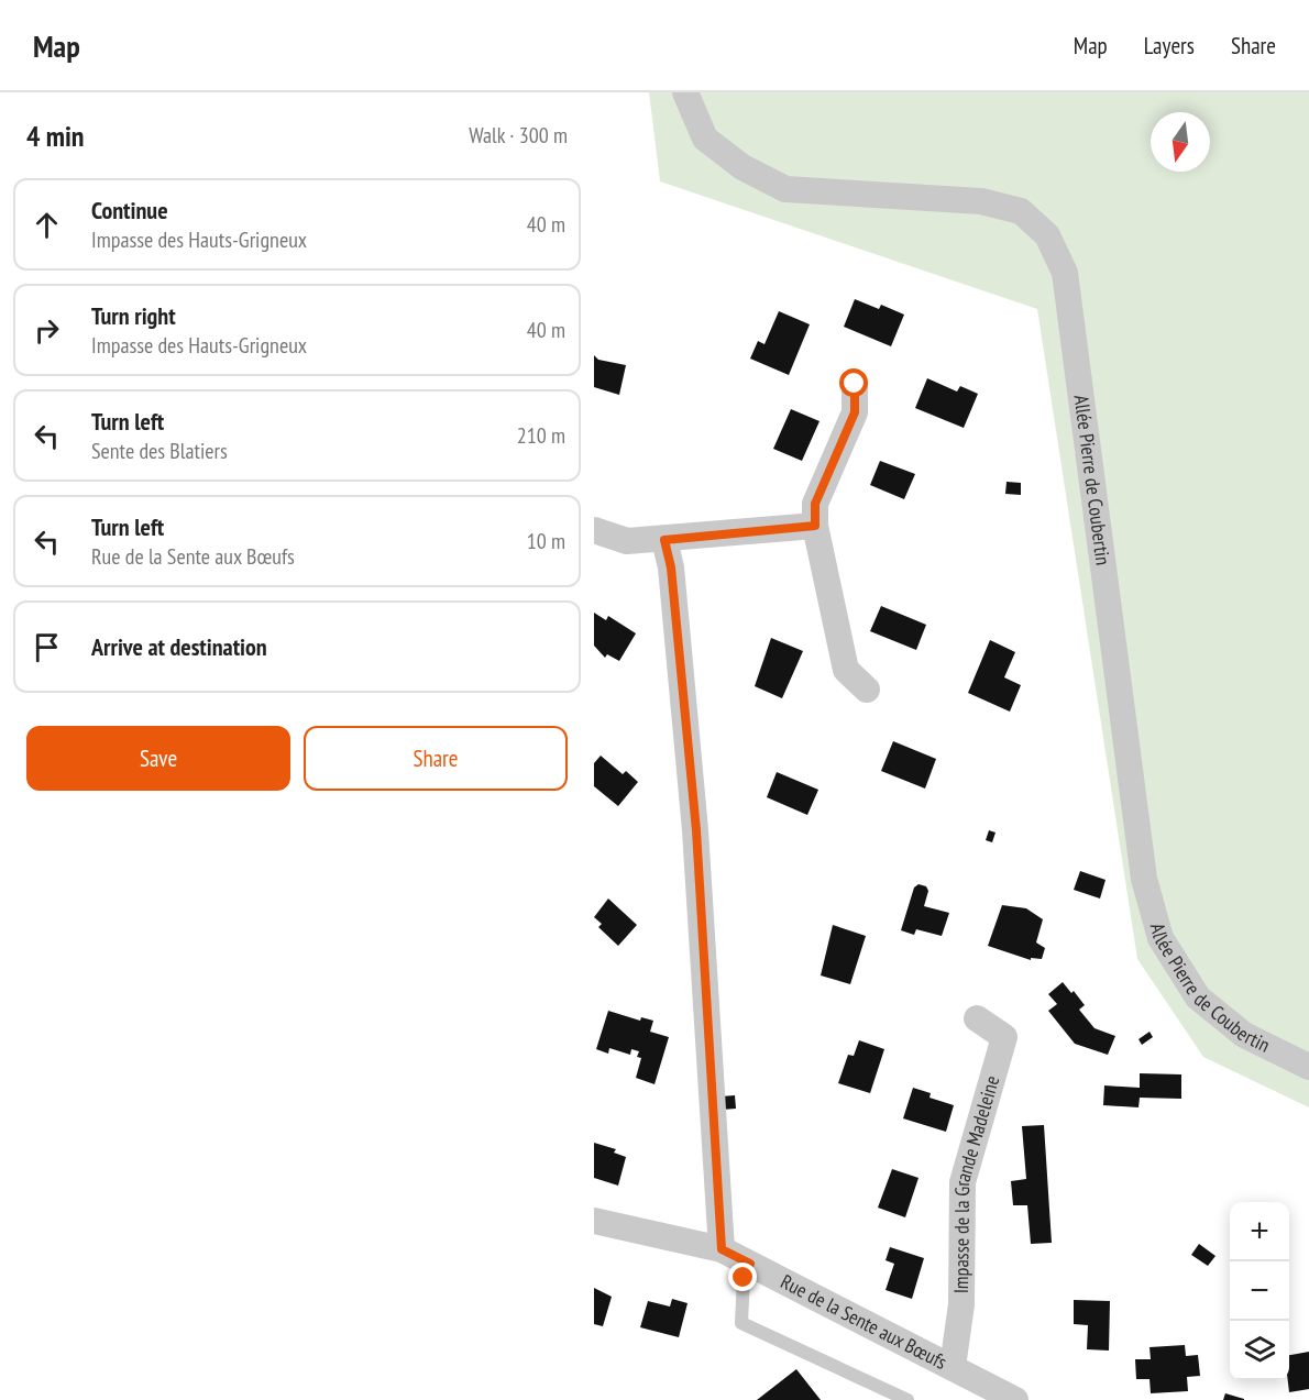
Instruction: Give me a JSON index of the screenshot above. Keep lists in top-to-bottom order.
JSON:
{
  "streets": {
    "street": ["Allée Pierre de Coubertin", "Impasse de la Grande Madeleine", "Rue de la Sente aux Bœufs"]
  },
  "crossings": [
    ["Impasse de la Grande Madeleine", "Rue de la Sente aux Bœufs"]
  ],
  "north": "bottom",
  "page": {
    "header": "Map",
    "nav": ["Map", "Layers", "Share"],
    "heading": ["4 min", "Walk · 300 m"],
    "list": [
      ["Continue", "Impasse des Hauts-Grigneux", "40 m"],
      ["Turn right", "Impasse des Hauts-Grigneux", "40 m"],
      ["Turn left", "Sente des Blatiers", "210 m"],
      ["Turn left", "Rue de la Sente aux Bœufs", "10 m"],
      "Arrive at destination"
    ],
    "buttons": ["Save", "Share"],
    "map_buttons": ["+", "−"]
  }
}
